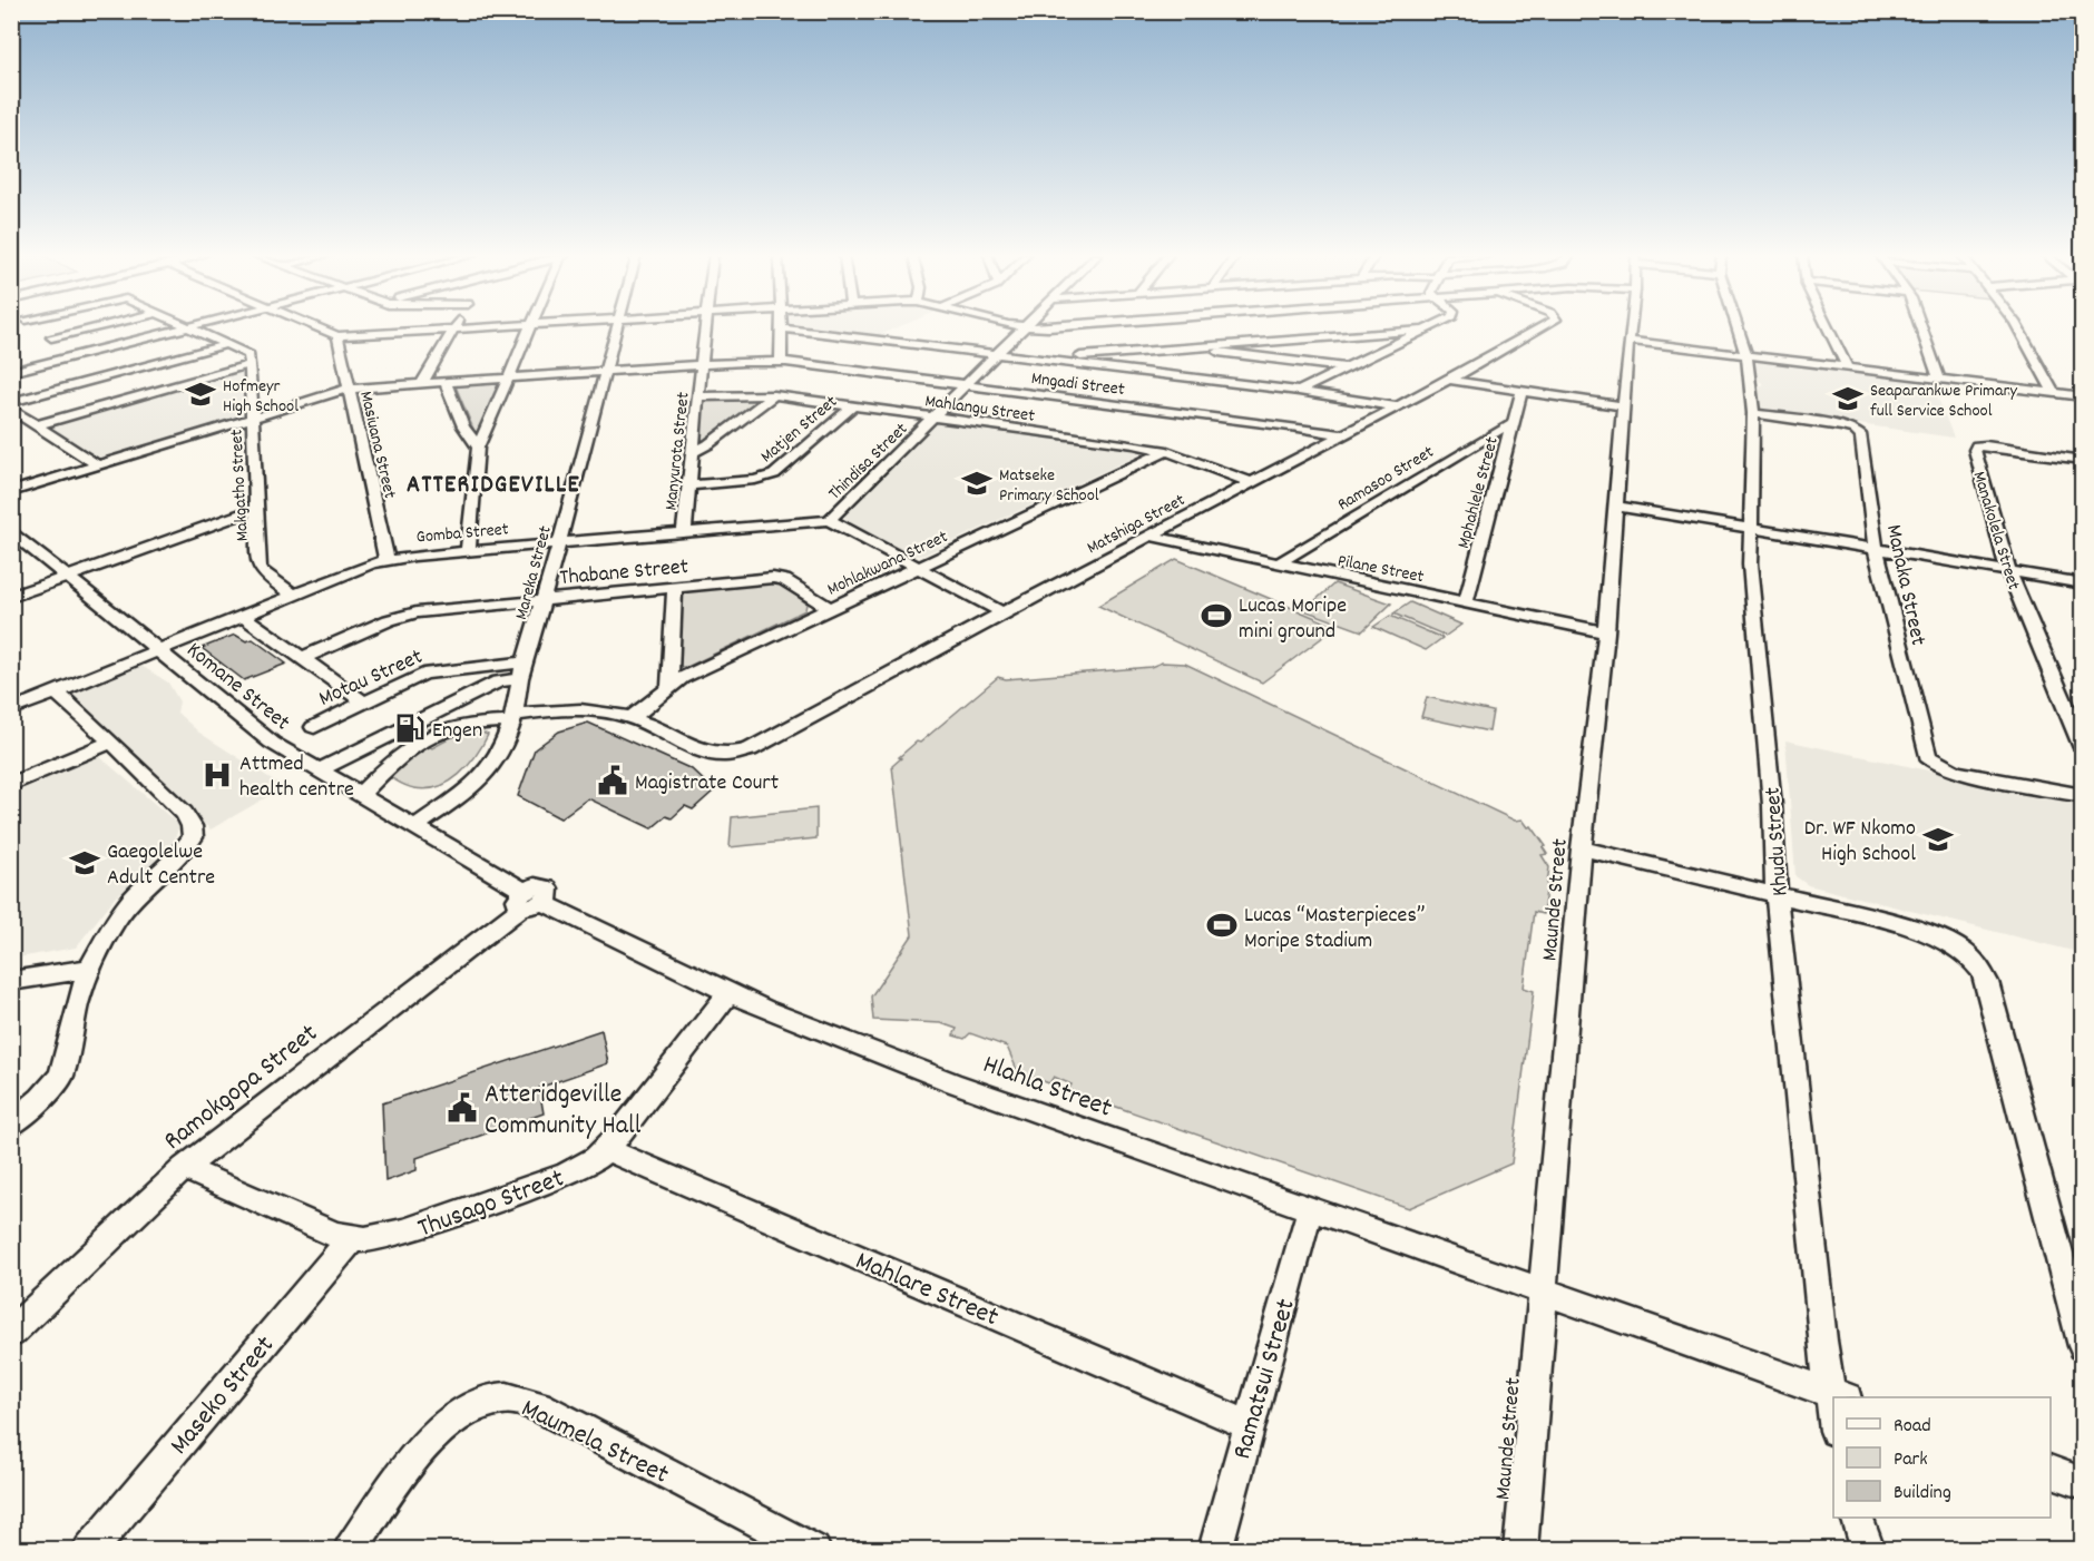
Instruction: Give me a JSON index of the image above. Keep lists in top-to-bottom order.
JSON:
{
  "streets": {
    "street": [
      "Mngadi Street",
      "Mahlangu Street",
      "Matjen Street",
      "Masiuana Street",
      "Manyurota Street",
      "Thindisa Street",
      "Ramasoo Street",
      "Makgatho Street",
      "Mphahlele Street",
      "Matshiga Street",
      "Manakolela Street",
      "Gomba Street",
      "Mohlakwana Street",
      "Pilane Street",
      "Thabane Street",
      "Mareka Street",
      "Manaka Street",
      "Motau Street",
      "Komane Street",
      "Khudu Street",
      "Maunde Street",
      "Hlahla Street",
      "Ramokgopa Street",
      "Thusago Street",
      "Mahlare Street",
      "Ramatsui Street",
      "Maseko Street",
      "Maumela Street"
    ]
  },
  "crossings": [
    ["Mngadi Street", "Masiuana Street"],
    ["Mngadi Street", "Manyurota Street"],
    ["Mngadi Street", "Thindisa Street"],
    ["Mngadi Street", "Makgatho Street"],
    ["Mngadi Street", "Matshiga Street"],
    ["Mngadi Street", "Mareka Street"],
    ["Mahlangu Street", "Matjen Street"],
    ["Mahlangu Street", "Manyurota Street"],
    ["Mahlangu Street", "Thindisa Street"],
    ["Mahlangu Street", "Matshiga Street"],
    ["Mahlangu Street", "Mohlakwana Street"],
    ["Matjen Street", "Manyurota Street"],
    ["Masiuana Street", "Gomba Street"],
    ["Manyurota Street", "Gomba Street"],
    ["Thindisa Street", "Gomba Street"],
    ["Ramasoo Street", "Mphahlele Street"],
    ["Ramasoo Street", "Pilane Street"],
    ["Makgatho Street", "Gomba Street"],
    ["Mphahlele Street", "Pilane Street"],
    ["Matshiga Street", "Mohlakwana Street"],
    ["Matshiga Street", "Pilane Street"],
    ["Matshiga Street", "Mareka Street"],
    ["Matshiga Street", "Komane Street"],
    ["Gomba Street", "Mareka Street"],
    ["Gomba Street", "Komane Street"],
    ["Mohlakwana Street", "Thabane Street"],
    ["Pilane Street", "Maunde Street"],
    ["Thabane Street", "Mareka Street"],
    ["Mareka Street", "Motau Street"],
    ["Mareka Street", "Komane Street"],
    ["Manaka Street", "Khudu Street"],
    ["Komane Street", "Hlahla Street"],
    ["Komane Street", "Ramokgopa Street"],
    ["Khudu Street", "Hlahla Street"],
    ["Maunde Street", "Hlahla Street"],
    ["Hlahla Street", "Ramokgopa Street"],
    ["Hlahla Street", "Thusago Street"],
    ["Hlahla Street", "Ramatsui Street"],
    ["Ramokgopa Street", "Thusago Street"],
    ["Thusago Street", "Mahlare Street"],
    ["Thusago Street", "Maseko Street"],
    ["Mahlare Street", "Ramatsui Street"]
  ],
  "districts": ["ATTERIDGEVILLE"],
  "places": {
    "school or university": [
      "Hofmeyr High School",
      "Seaparankwe Primary full Service School",
      "Matseke Primary School",
      "Dr. WF Nkomo High School",
      "Gaegolelwe Adult Centre"
    ],
    "sports": ["Lucas Moripe mini ground", "Lucas “Masterpieces” Moripe Stadium"],
    "fuel station": ["Engen"],
    "hospital": ["Attmed health centre"],
    "public building": ["Magistrate Court", "Atteridgeville Community Hall"]
  },
  "legend": ["Road", "Park", "Building"]
}
